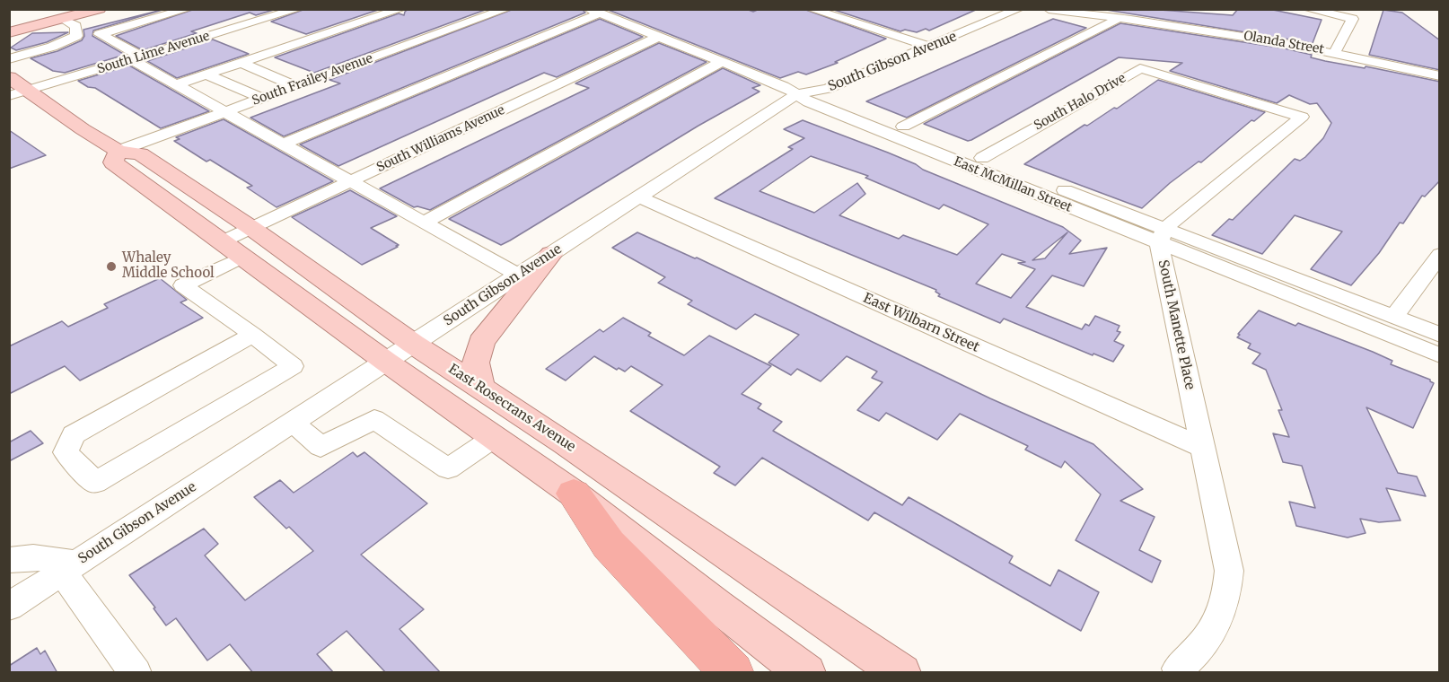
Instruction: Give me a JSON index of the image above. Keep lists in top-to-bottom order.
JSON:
{
  "streets": {
    "main road": ["East Rosecrans Avenue"],
    "street": [
      "Olanda Street",
      "South Lime Avenue",
      "South Gibson Avenue",
      "South Frailey Avenue",
      "South Halo Drive",
      "South Williams Avenue",
      "East McMillan Street",
      "East Wilbarn Street",
      "South Manette Place"
    ]
  },
  "crossings": [
    ["South Lime Avenue", "East Rosecrans Avenue"],
    ["South Gibson Avenue", "East McMillan Street"],
    ["South Gibson Avenue", "East Wilbarn Street"],
    ["South Gibson Avenue", "East Rosecrans Avenue"],
    ["South Frailey Avenue", "East Rosecrans Avenue"],
    ["South Halo Drive", "East McMillan Street"],
    ["South Halo Drive", "South Manette Place"],
    ["South Williams Avenue", "East McMillan Street"],
    ["South Williams Avenue", "East Rosecrans Avenue"],
    ["East McMillan Street", "South Manette Place"],
    ["East Wilbarn Street", "South Manette Place"]
  ],
  "places": ["Whaley Middle School"]
}
